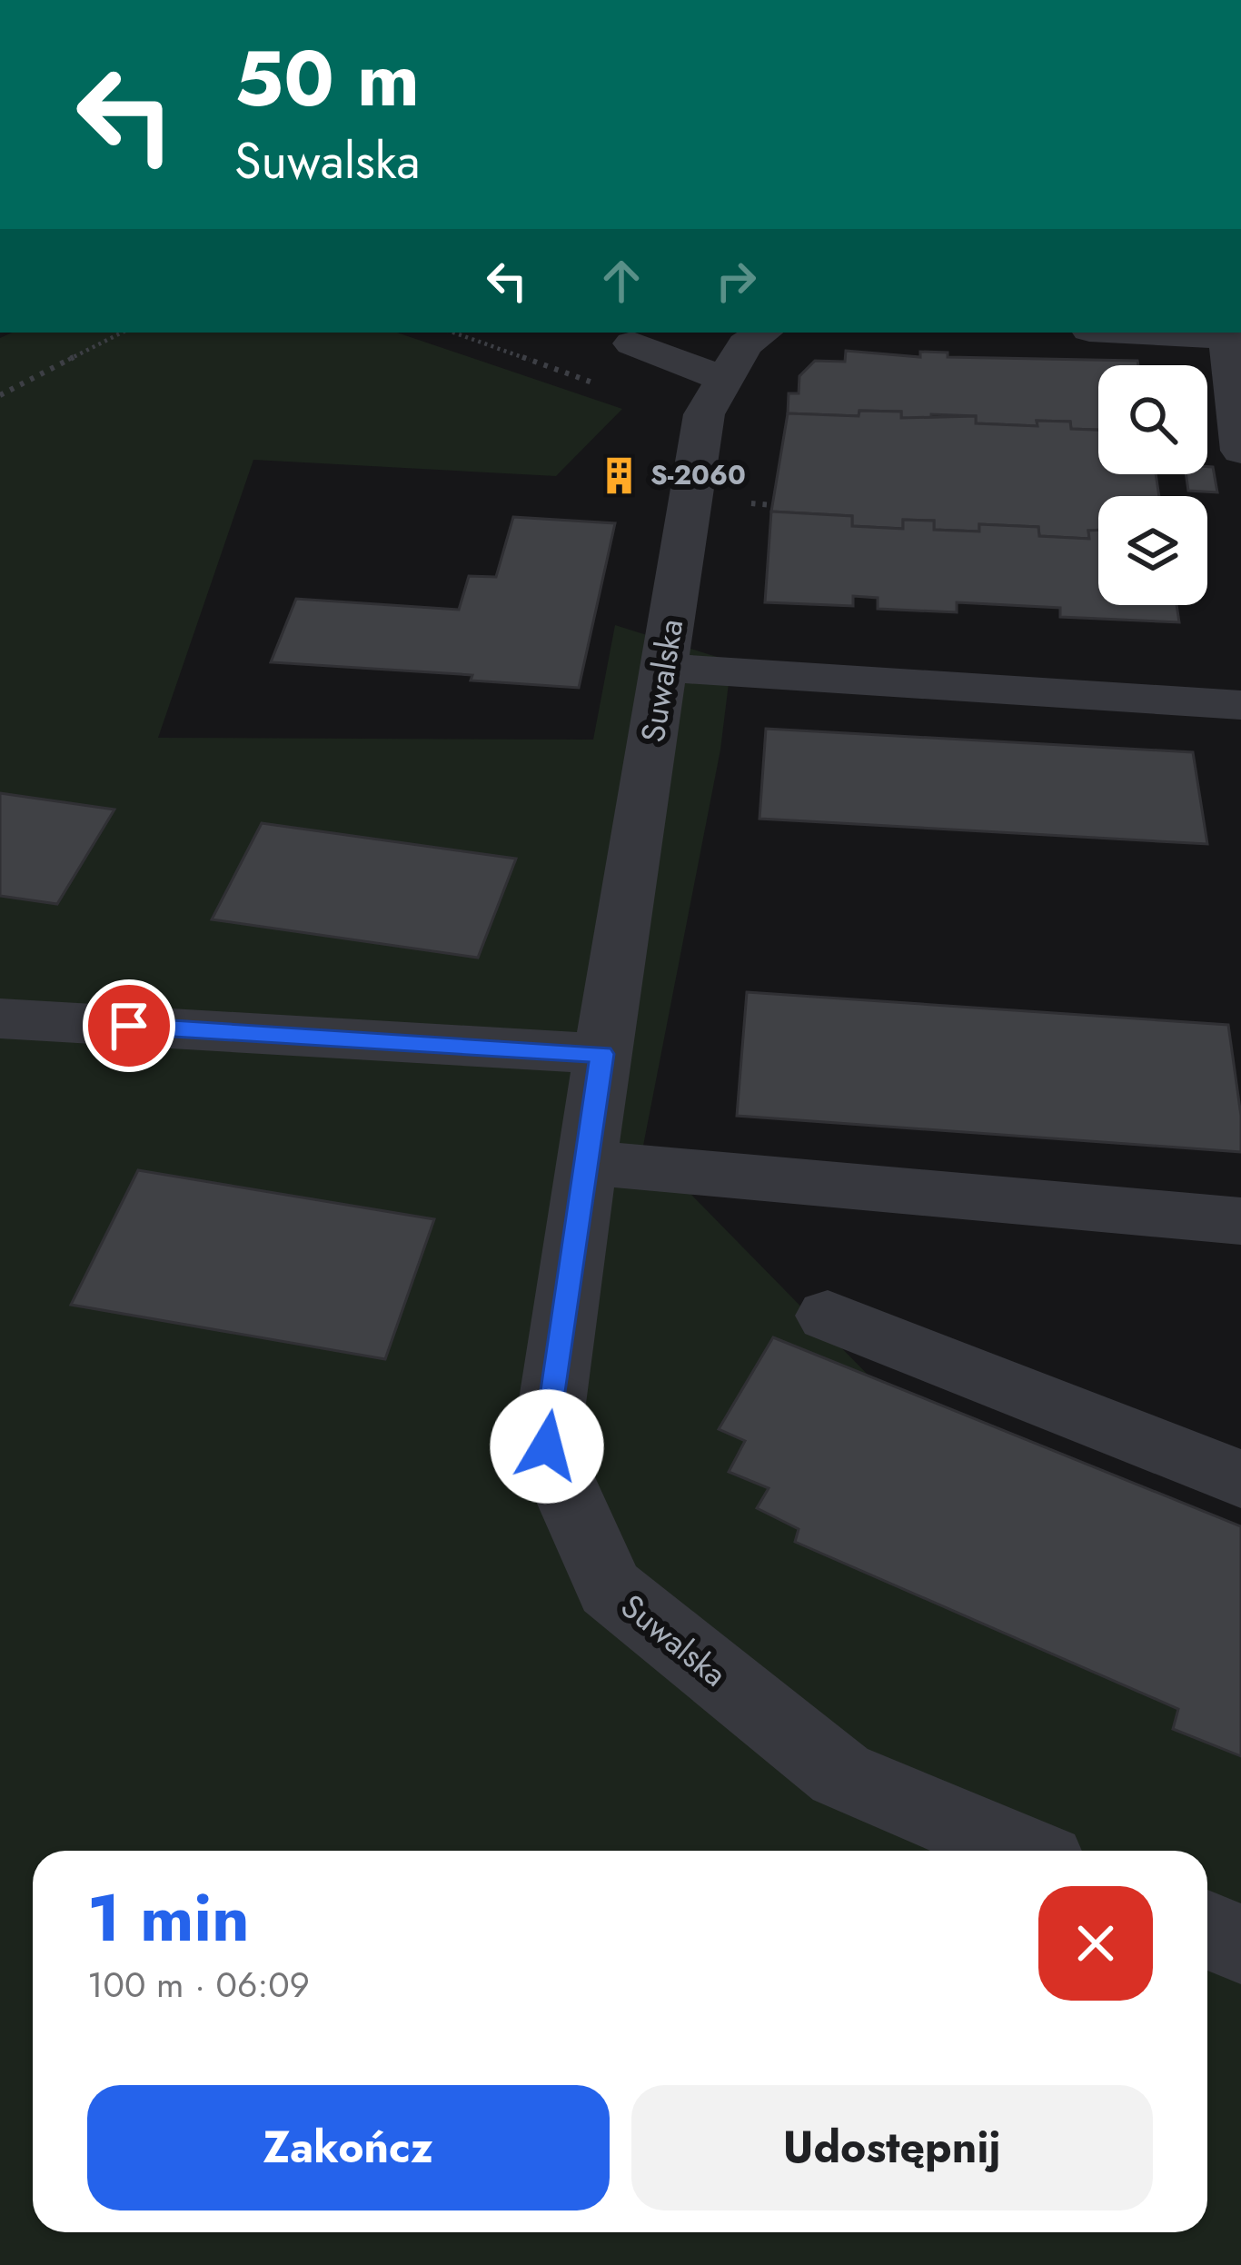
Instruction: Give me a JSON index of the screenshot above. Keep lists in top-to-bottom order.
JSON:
{
  "streets": {
    "street": ["Suwalska"]
  },
  "places": {
    "building": ["S-2060"]
  },
  "page": {
    "turn": ["50 m", "Suwalska"],
    "heading": ["1 min", "100 m · 06:09"],
    "buttons": ["Zakończ", "Udostępnij"]
  }
}
